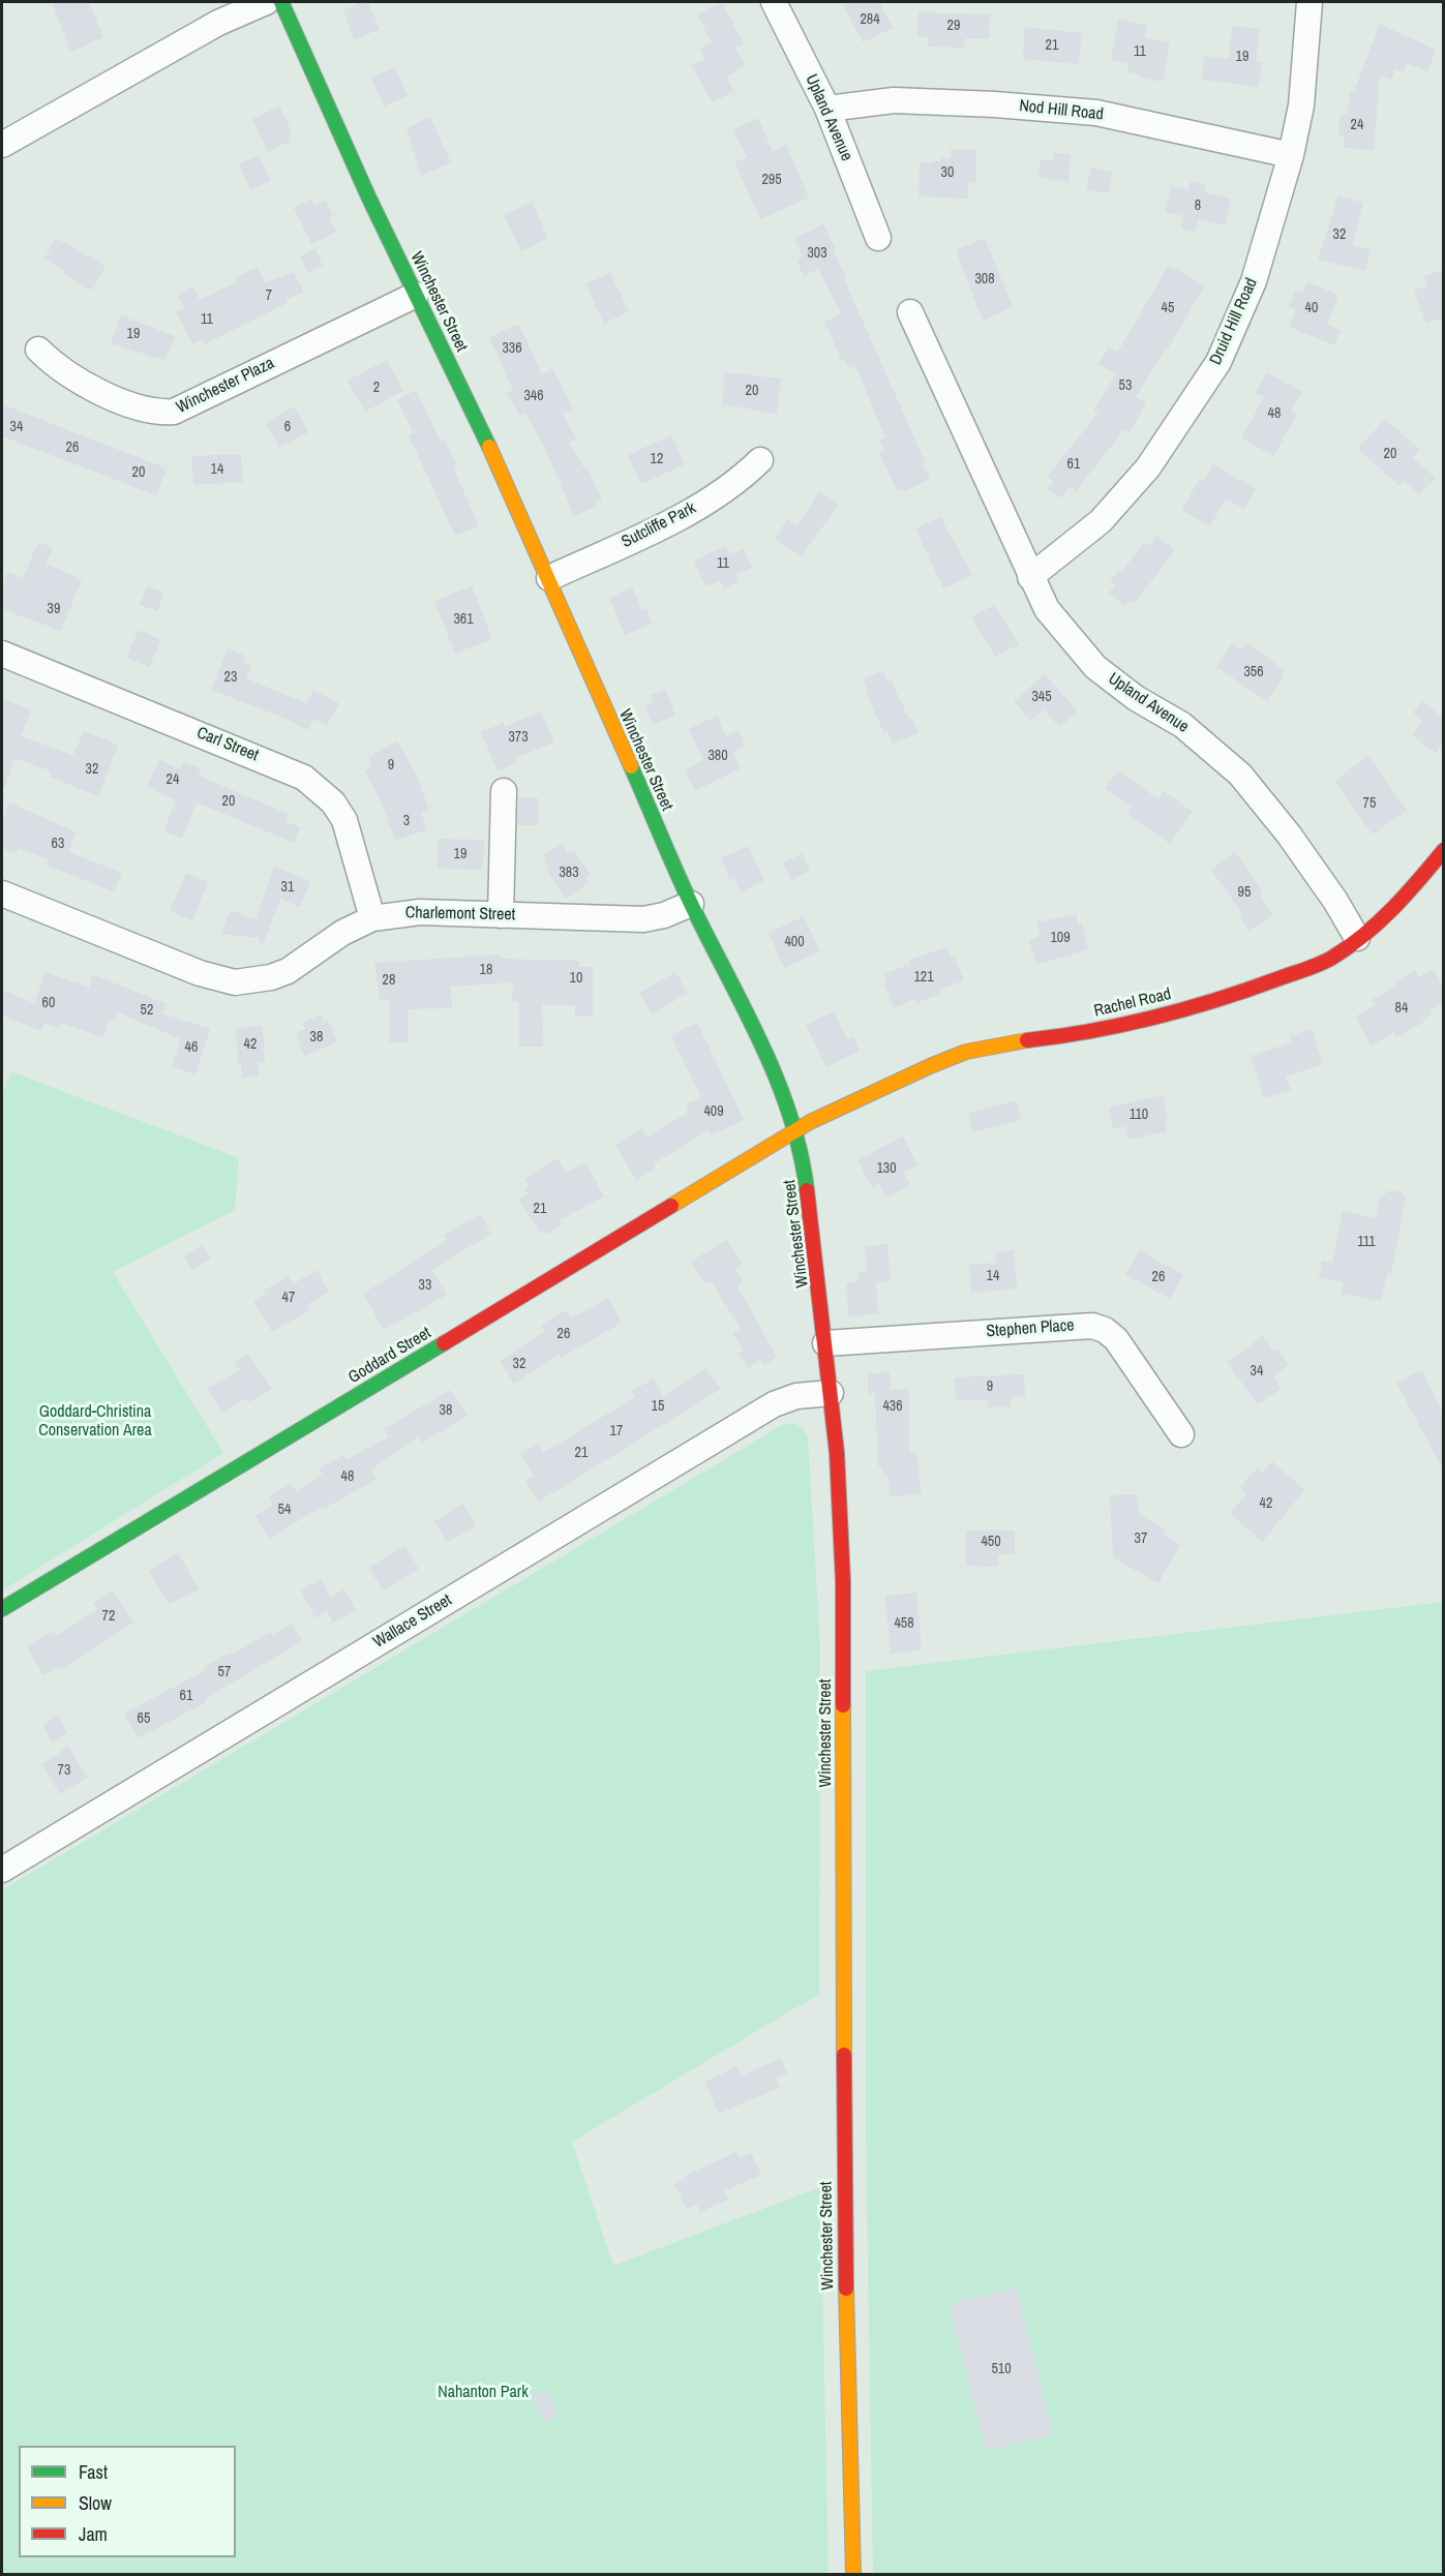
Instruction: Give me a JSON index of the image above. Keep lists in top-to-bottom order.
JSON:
{
  "streets": {
    "street": [
      "Nod Hill Road",
      "Upland Avenue",
      "Winchester Street",
      "Druid Hill Road",
      "Winchester Plaza",
      "Sutcliffe Park",
      "Carl Street",
      "Charlemont Street",
      "Rachel Road",
      "Stephen Place",
      "Goddard Street",
      "Wallace Street"
    ]
  },
  "crossings": [
    ["Nod Hill Road", "Upland Avenue"],
    ["Nod Hill Road", "Druid Hill Road"],
    ["Upland Avenue", "Druid Hill Road"],
    ["Upland Avenue", "Rachel Road"],
    ["Winchester Street", "Winchester Plaza"],
    ["Winchester Street", "Sutcliffe Park"],
    ["Winchester Street", "Charlemont Street"],
    ["Winchester Street", "Rachel Road"],
    ["Winchester Street", "Stephen Place"],
    ["Winchester Street", "Goddard Street"],
    ["Winchester Street", "Wallace Street"],
    ["Carl Street", "Charlemont Street"],
    ["Rachel Road", "Goddard Street"]
  ],
  "parks": ["Goddard-Christina Conservation Area", "Nahanton Park"],
  "house_numbers": [
    "284",
    "29",
    "21",
    "11",
    "19",
    "24",
    "30",
    "295",
    "8",
    "32",
    "303",
    "308",
    "7",
    "45",
    "40",
    "11",
    "19",
    "336",
    "53",
    "2",
    "20",
    "346",
    "48",
    "34",
    "6",
    "26",
    "20",
    "12",
    "61",
    "14",
    "20",
    "11",
    "39",
    "361",
    "356",
    "23",
    "345",
    "373",
    "380",
    "9",
    "32",
    "24",
    "20",
    "75",
    "3",
    "63",
    "19",
    "383",
    "31",
    "95",
    "109",
    "400",
    "18",
    "121",
    "10",
    "28",
    "60",
    "84",
    "52",
    "38",
    "42",
    "46",
    "409",
    "110",
    "130",
    "21",
    "111",
    "14",
    "26",
    "33",
    "47",
    "26",
    "32",
    "34",
    "9",
    "15",
    "436",
    "38",
    "17",
    "21",
    "48",
    "42",
    "54",
    "37",
    "450",
    "72",
    "458",
    "57",
    "61",
    "65",
    "73",
    "510"
  ],
  "legend": ["Fast", "Slow", "Jam"]
}
